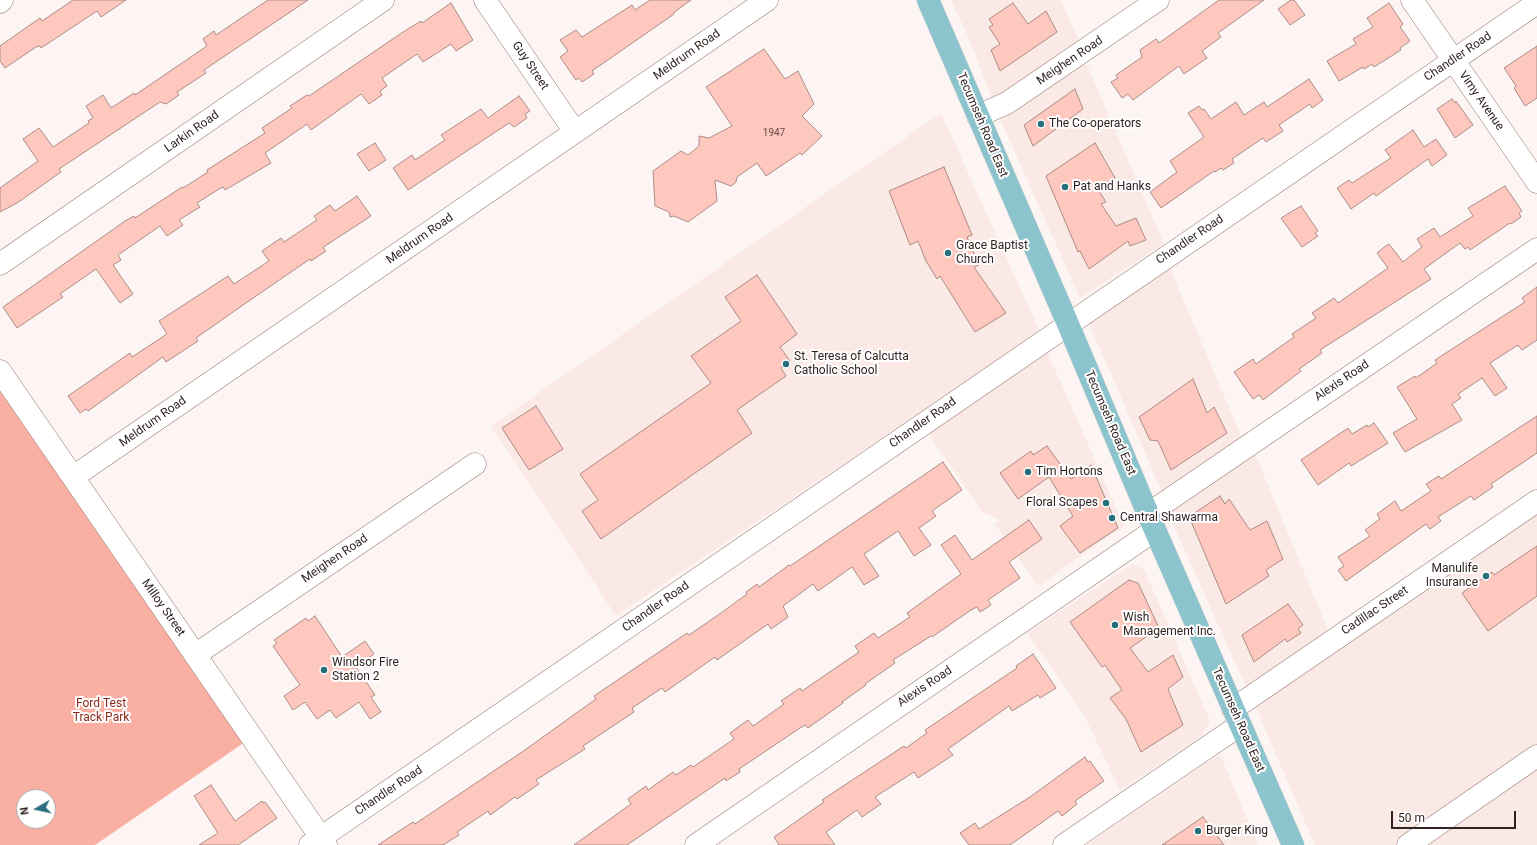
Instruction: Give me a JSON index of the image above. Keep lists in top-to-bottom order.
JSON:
{
  "streets": {
    "main road": ["Tecumseh Road East"],
    "street": [
      "Meldrum Road",
      "Chandler Road",
      "Meighen Road",
      "Guy Street",
      "Vimy Avenue",
      "Larkin Road",
      "Alexis Road",
      "Milloy Street",
      "Cadillac Street"
    ]
  },
  "crossings": [
    ["Meldrum Road", "Guy Street"],
    ["Meldrum Road", "Milloy Street"],
    ["Chandler Road", "Vimy Avenue"],
    ["Chandler Road", "Tecumseh Road East"],
    ["Chandler Road", "Milloy Street"],
    ["Meighen Road", "Tecumseh Road East"],
    ["Meighen Road", "Milloy Street"],
    ["Tecumseh Road East", "Alexis Road"],
    ["Tecumseh Road East", "Cadillac Street"]
  ],
  "parks": ["Ford Test Track Park"],
  "places": [
    "The Co-operators",
    "Pat and Hanks",
    "Grace Baptist Church",
    "St. Teresa of Calcutta Catholic School",
    "Tim Hortons",
    "Floral Scapes",
    "Central Shawarma",
    "Manulife Insurance",
    "Wish Management Inc.",
    "Windsor Fire Station 2",
    "Burger King"
  ],
  "house_numbers": ["1947"],
  "scale_bar": "50 m",
  "north": "left"
}
